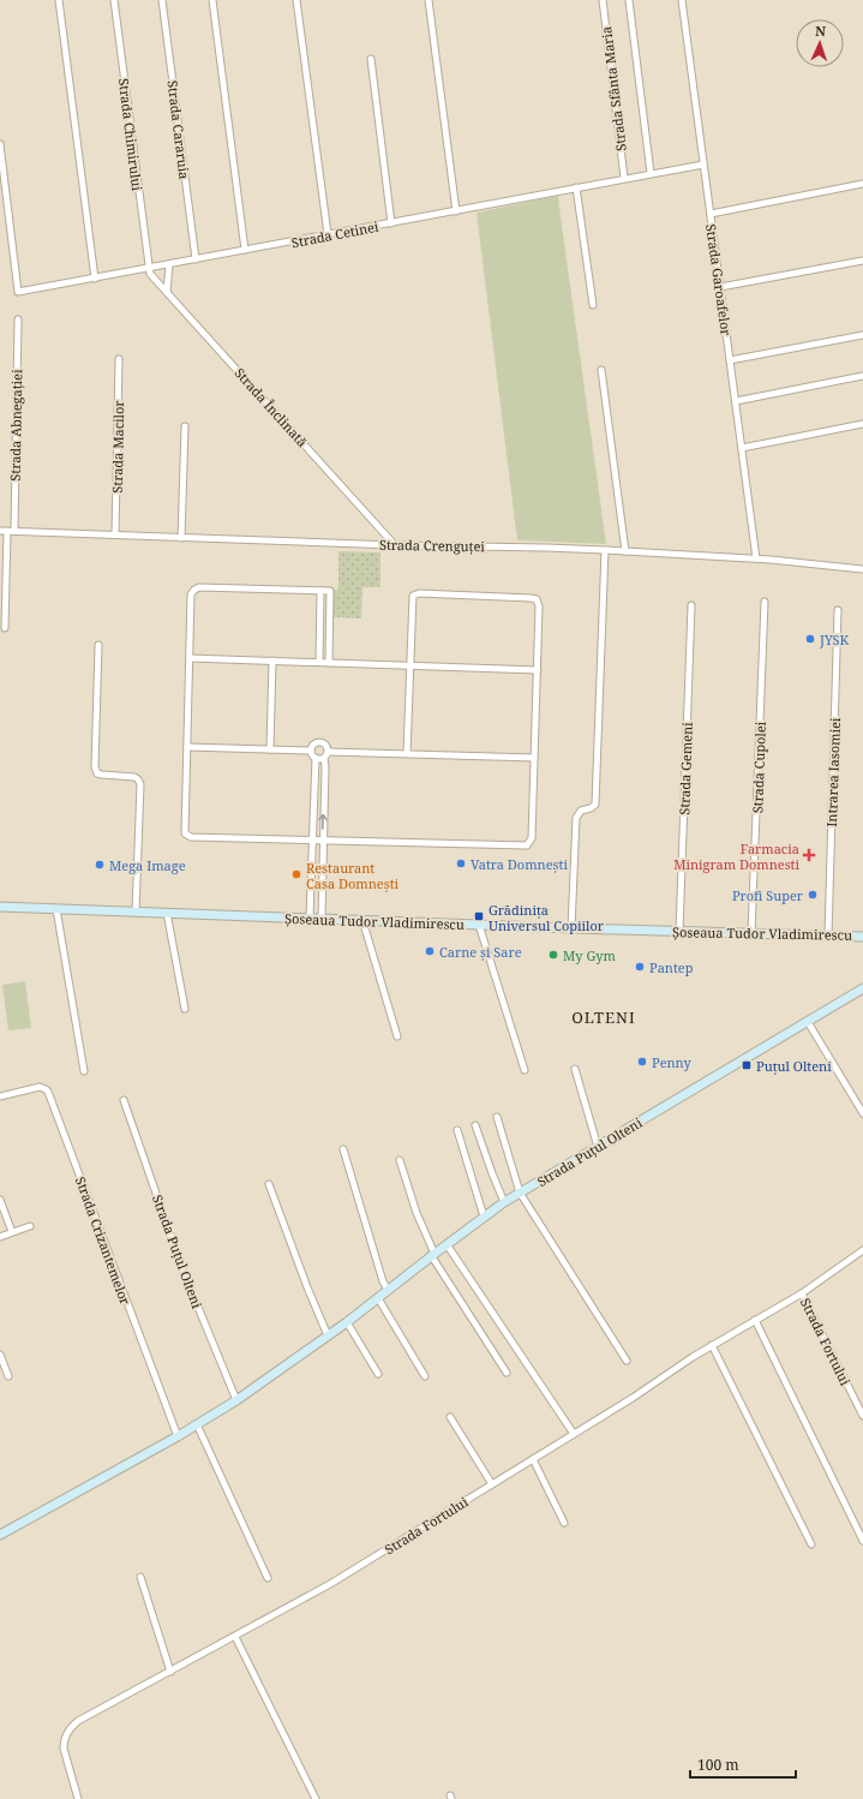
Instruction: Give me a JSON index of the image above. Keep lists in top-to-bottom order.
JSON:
{
  "streets": {
    "street": [
      "Strada Sfânta Maria",
      "Strada Cararuia",
      "Strada Chimirului",
      "Strada Cetinei",
      "Strada Garoafelor",
      "Strada Înclinată",
      "Strada Abnegației",
      "Strada Macilor",
      "Strada Crenguței",
      "Strada Cupolei",
      "Strada Gemeni",
      "Intrarea Iasomiei",
      "Șoseaua Tudor Vladimirescu",
      "Strada Puțul Olteni",
      "Strada Crizantemelor",
      "Strada Fortului"
    ]
  },
  "crossings": [
    ["Strada Sfânta Maria", "Strada Cetinei"],
    ["Strada Cararuia", "Strada Cetinei"],
    ["Strada Chimirului", "Strada Cetinei"],
    ["Strada Chimirului", "Strada Înclinată"],
    ["Strada Cetinei", "Strada Garoafelor"],
    ["Strada Cetinei", "Strada Înclinată"],
    ["Strada Garoafelor", "Strada Crenguței"],
    ["Strada Înclinată", "Strada Crenguței"],
    ["Strada Abnegației", "Strada Crenguței"],
    ["Strada Macilor", "Strada Crenguței"],
    ["Strada Cupolei", "Șoseaua Tudor Vladimirescu"],
    ["Strada Gemeni", "Șoseaua Tudor Vladimirescu"],
    ["Intrarea Iasomiei", "Șoseaua Tudor Vladimirescu"],
    ["Strada Puțul Olteni", "Strada Crizantemelor"]
  ],
  "districts": ["OLTENI"],
  "places": {
    "other": [
      "JYSK",
      "Vatra Domnești",
      "Mega Image",
      "Restaurant Casa Domnești",
      "Profi Super",
      "Carne și Sare",
      "My Gym",
      "Pantep",
      "Penny"
    ],
    "health": ["Farmacia Minigram Domnesti"],
    "transit": ["Grădinița Universul Copiilor", "Puțul Olteni"]
  },
  "scale_bar": "100 m",
  "north": "top"
}
